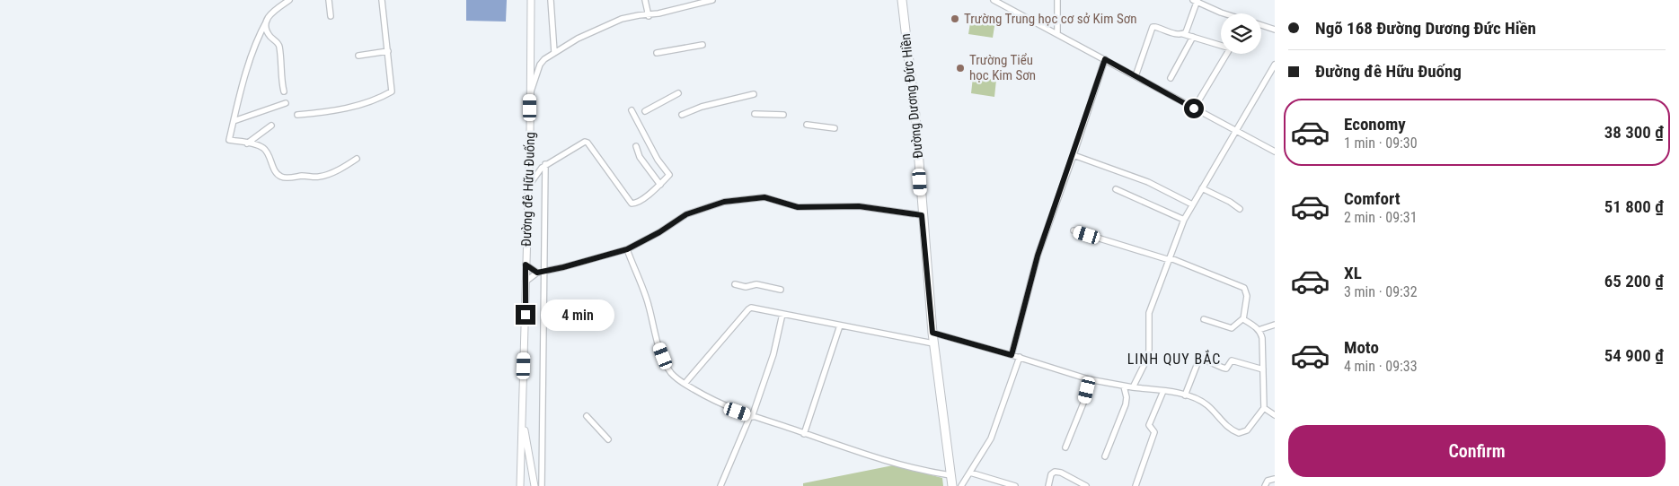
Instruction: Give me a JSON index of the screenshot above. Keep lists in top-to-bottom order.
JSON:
{
  "streets": {
    "highway": ["Đường Dương Đức Hiền"],
    "main road": ["Đường đê Hữu Đuống"]
  },
  "districts": ["LINH QUY BẮC"],
  "places": ["Trường Trung học cơ sở Kim Sơn", "Trường Tiểu học Kim Sơn"],
  "page": {
    "banner": ["Ngõ 168 Đường Dương Đức Hiền", "Đường đê Hữu Đuống"],
    "list": [
      {
        "name": "Economy",
        "note": "1 min · 09:30",
        "value": "38 300 ₫"
      },
      {
        "name": "Comfort",
        "note": "2 min · 09:31",
        "value": "51 800 ₫"
      },
      {
        "name": "XL",
        "note": "3 min · 09:32",
        "value": "65 200 ₫"
      },
      {
        "name": "Moto",
        "note": "4 min · 09:33",
        "value": "54 900 ₫"
      }
    ],
    "bubble": "4 min",
    "buttons": "Confirm"
  }
}
